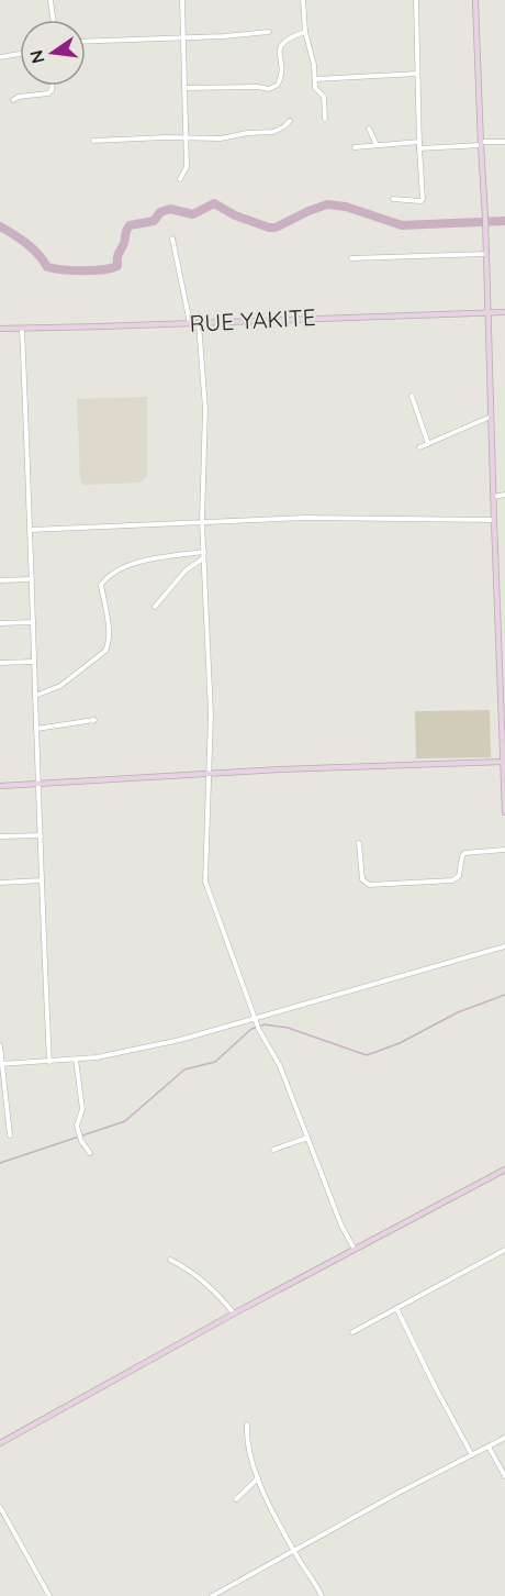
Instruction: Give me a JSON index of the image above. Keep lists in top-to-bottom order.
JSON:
{
  "streets": {
    "main road": ["RUE YAKITE"]
  },
  "north": "left"
}
